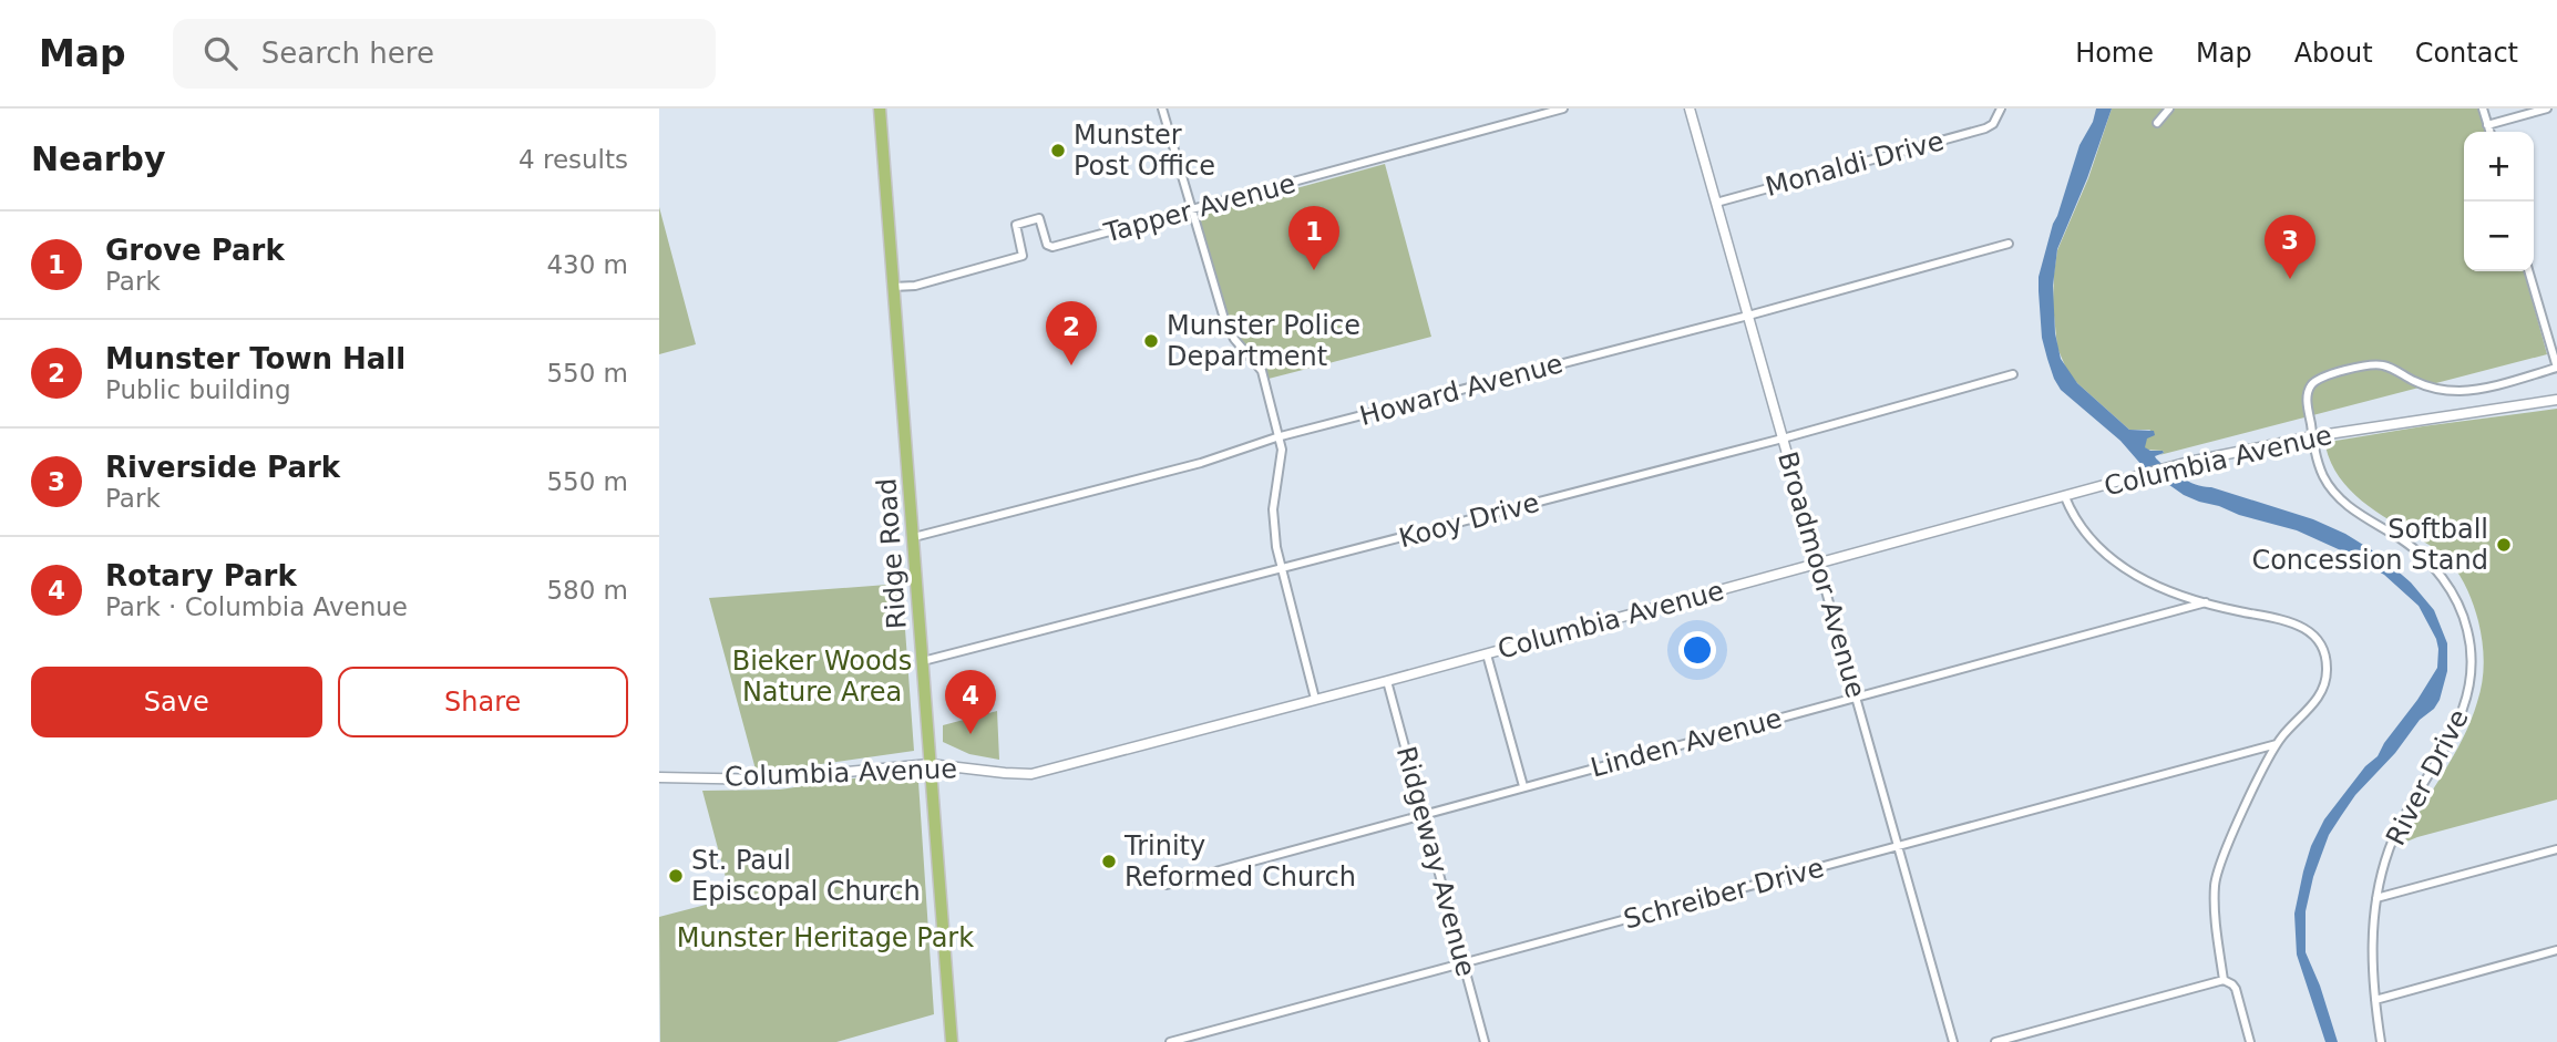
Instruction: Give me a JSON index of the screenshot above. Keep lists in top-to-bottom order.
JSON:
{
  "streets": {
    "main road": ["Ridge Road"],
    "street": [
      "Monaldi Drive",
      "Tapper Avenue",
      "Howard Avenue",
      "Columbia Avenue",
      "Kooy Drive",
      "Broadmoor Avenue",
      "Linden Avenue",
      "River Drive",
      "Ridgeway Avenue",
      "Schreiber Drive"
    ]
  },
  "crossings": [
    ["Monaldi Drive", "Broadmoor Avenue"],
    ["Tapper Avenue", "Ridge Road"],
    ["Howard Avenue", "Ridge Road"],
    ["Howard Avenue", "Broadmoor Avenue"],
    ["Columbia Avenue", "Ridge Road"],
    ["Columbia Avenue", "Broadmoor Avenue"],
    ["Columbia Avenue", "River Drive"],
    ["Columbia Avenue", "Ridgeway Avenue"],
    ["Kooy Drive", "Ridge Road"],
    ["Kooy Drive", "Broadmoor Avenue"],
    ["Broadmoor Avenue", "Linden Avenue"],
    ["Broadmoor Avenue", "Schreiber Drive"],
    ["Linden Avenue", "Ridgeway Avenue"],
    ["Ridgeway Avenue", "Schreiber Drive"]
  ],
  "parks": ["Bieker Woods Nature Area", "Munster Heritage Park"],
  "places": [
    "Munster Post Office",
    "Munster Police Department",
    "Softball Concession Stand",
    "Trinity Reformed Church",
    "St. Paul Episcopal Church"
  ],
  "page": {
    "header": "Map",
    "search": "Search here",
    "nav": [
      "Home",
      "Map",
      "About",
      "Contact"
    ],
    "heading": ["Nearby", "4 results"],
    "map_buttons": ["+", "−"],
    "pins": [
      "1",
      "3",
      "2",
      "4"
    ],
    "list": [
      {
        "mark": "1",
        "name": "Grove Park",
        "note": "Park",
        "value": "430 m"
      },
      {
        "mark": "2",
        "name": "Munster Town Hall",
        "note": "Public building",
        "value": "550 m"
      },
      {
        "mark": "3",
        "name": "Riverside Park",
        "note": "Park",
        "value": "550 m"
      },
      {
        "mark": "4",
        "name": "Rotary Park",
        "note": "Park · Columbia Avenue",
        "value": "580 m"
      }
    ],
    "buttons": ["Save", "Share"]
  }
}
